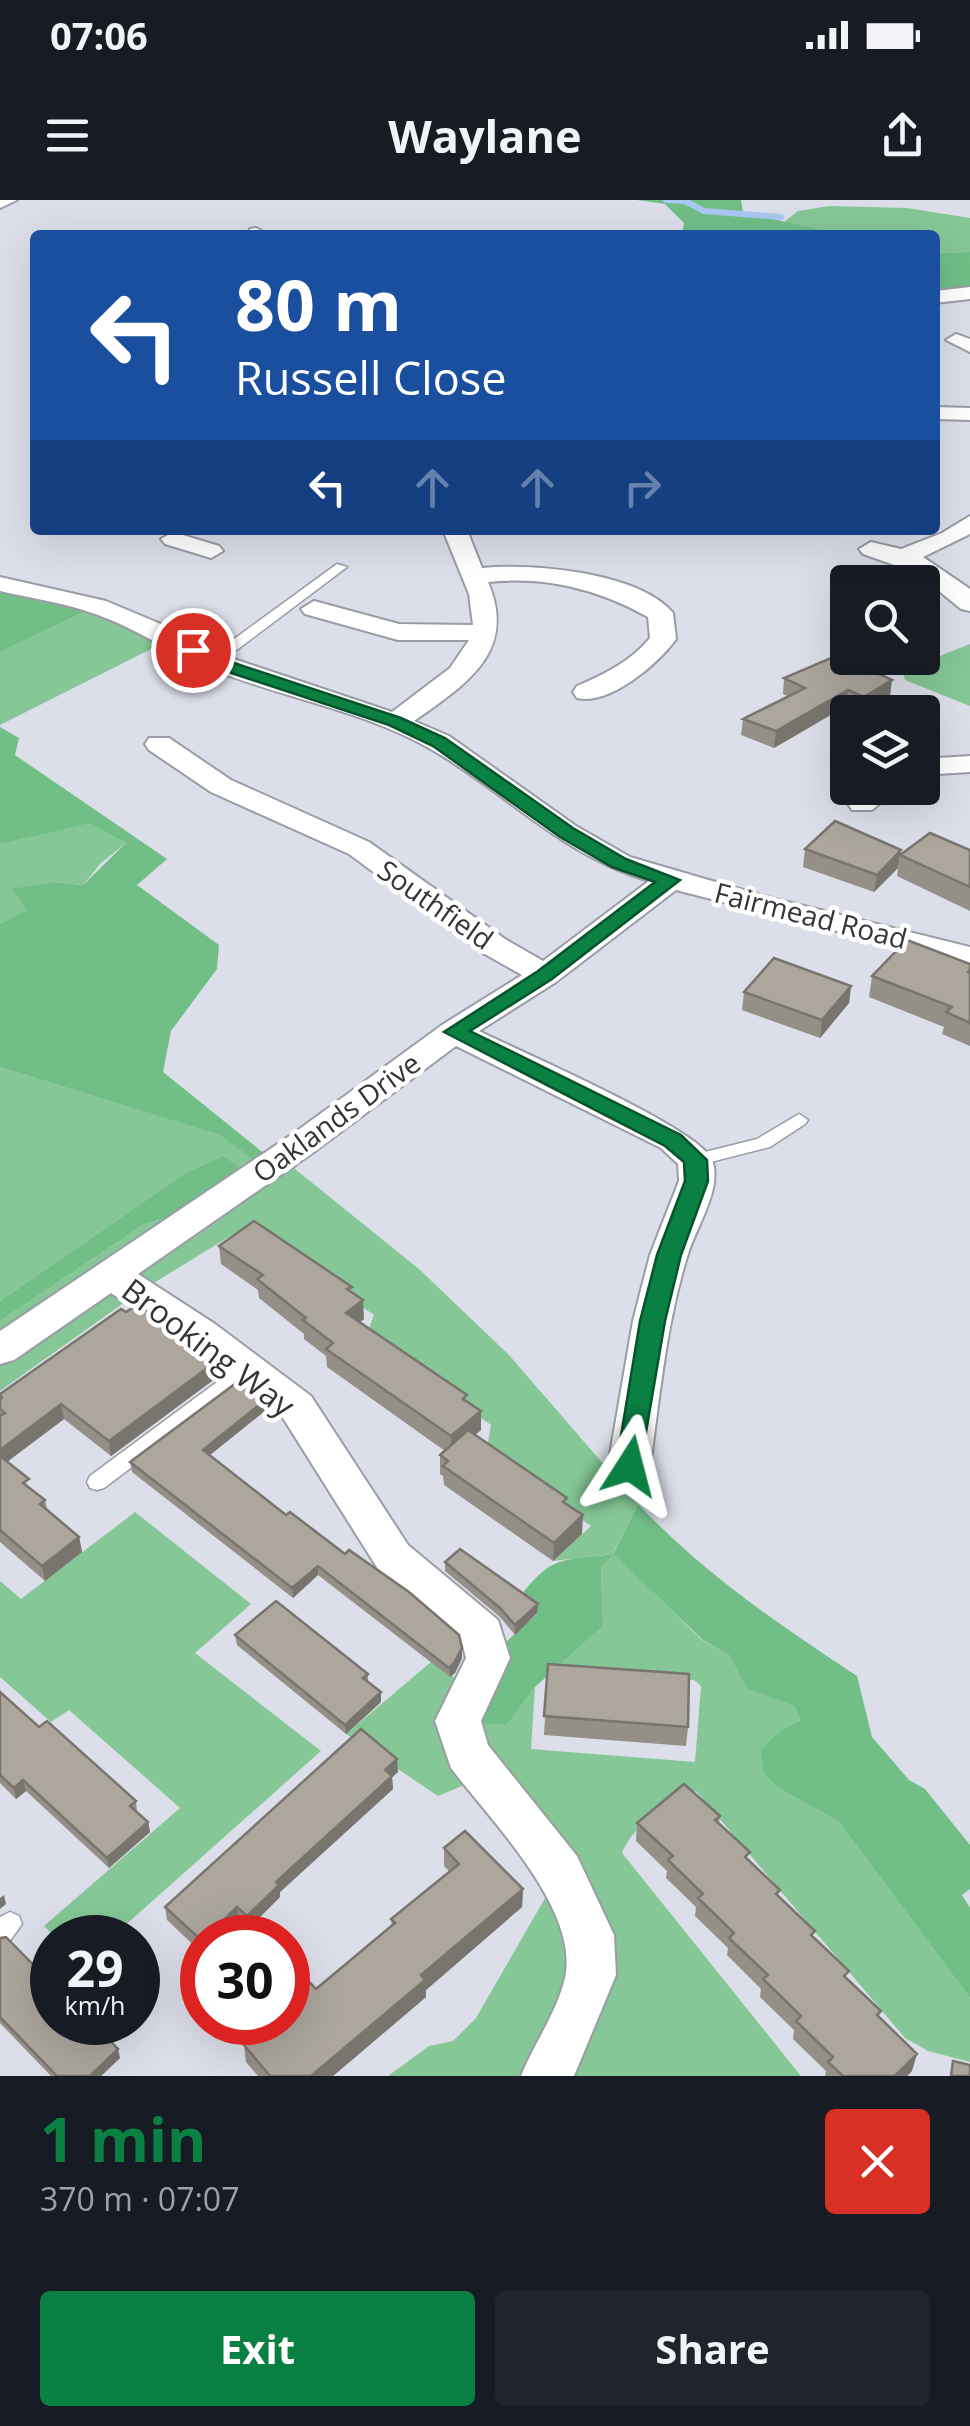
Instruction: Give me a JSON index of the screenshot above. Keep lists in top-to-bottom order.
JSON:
{
  "streets": {
    "street": [
      "Southfield",
      "Fairmead Road",
      "Oaklands Drive",
      "Brooking Way"
    ]
  },
  "crossings": [
    ["Southfield", "Oaklands Drive"],
    ["Fairmead Road", "Oaklands Drive"],
    ["Oaklands Drive", "Brooking Way"]
  ],
  "page": {
    "status": "07:06",
    "header": "Waylane",
    "turn": ["80 m", "Russell Close"],
    "speed": "29 km/h",
    "limit": "30",
    "heading": ["1 min", "370 m · 07:07"],
    "buttons": ["Exit", "Share"]
  }
}
